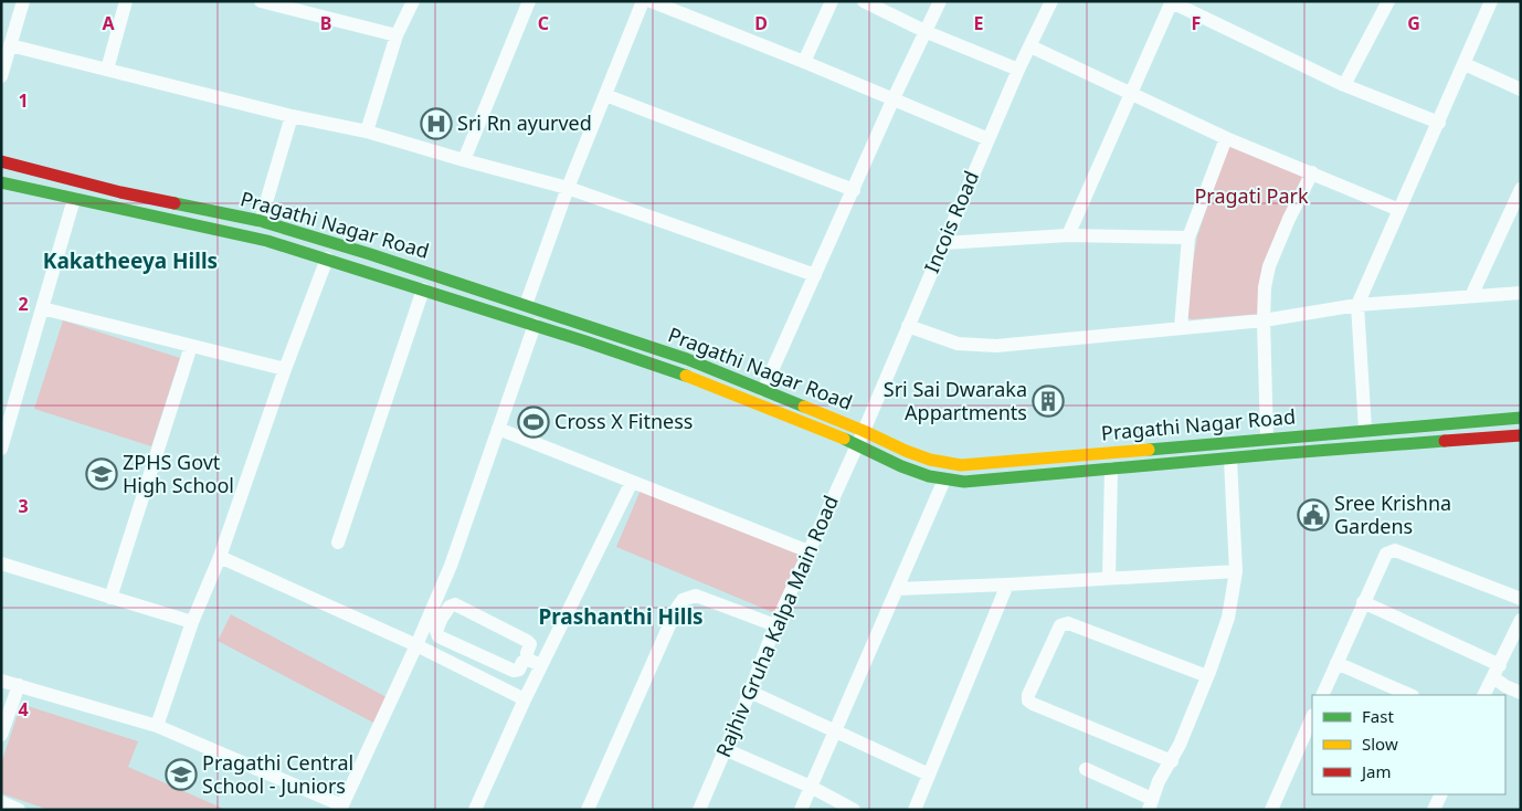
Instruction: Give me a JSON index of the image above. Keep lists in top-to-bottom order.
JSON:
{
  "streets": {
    "main road": ["Pragathi Nagar Road"],
    "street": ["Incois Road", "Rajhiv Gruha Kalpa Main Road"]
  },
  "crossings": [
    ["Incois Road", "Pragathi Nagar Road"],
    ["Incois Road", "Rajhiv Gruha Kalpa Main Road"],
    ["Pragathi Nagar Road", "Rajhiv Gruha Kalpa Main Road"]
  ],
  "districts": ["Kakatheeya Hills", "Prashanthi Hills"],
  "parks": ["Pragati Park"],
  "places": {
    "hospital": ["Sri Rn ayurved"],
    "building": ["Sri Sai Dwaraka Appartments"],
    "sports": ["Cross X Fitness"],
    "school or university": ["ZPHS Govt High School", "Pragathi Central School - Juniors"],
    "public building": ["Sree Krishna Gardens"]
  },
  "legend": ["Fast", "Slow", "Jam"],
  "grid": {
    "columns": [
      "A",
      "B",
      "C",
      "D",
      "E",
      "F",
      "G"
    ],
    "rows": [
      "1",
      "2",
      "3",
      "4"
    ]
  }
}
